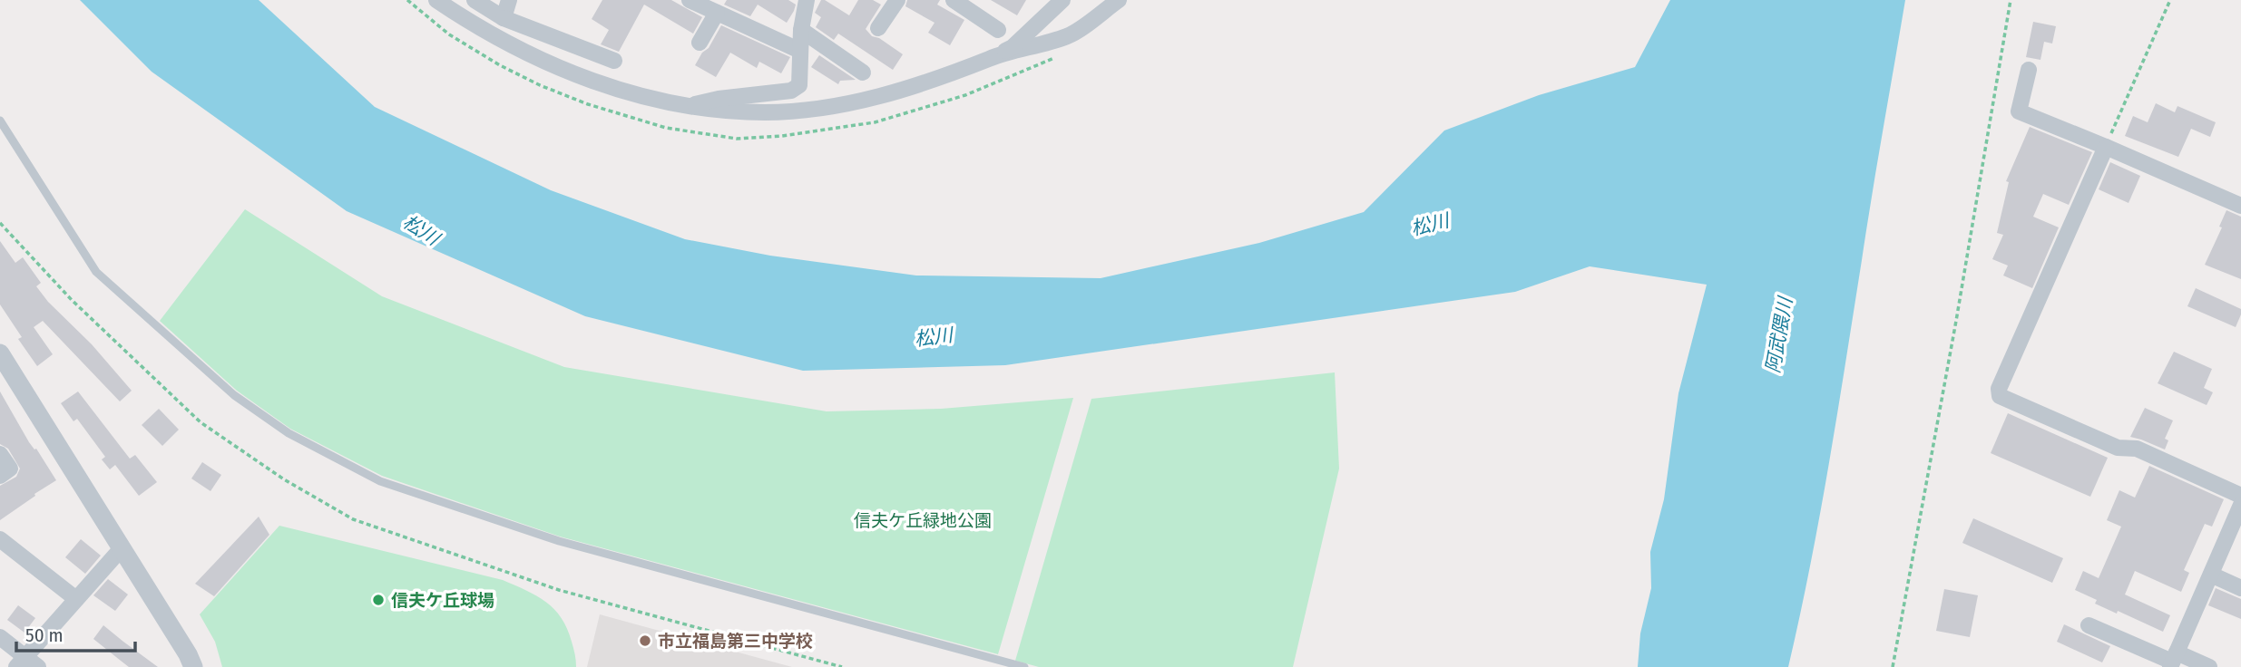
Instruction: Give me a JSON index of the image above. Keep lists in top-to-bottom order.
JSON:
{
  "water": ["松川", "阿武隈川"],
  "parks": ["信夫ケ丘緑地公園"],
  "places": ["信夫ケ丘球場", "市立福島第三中学校"],
  "scale_bar": "50 m"
}
